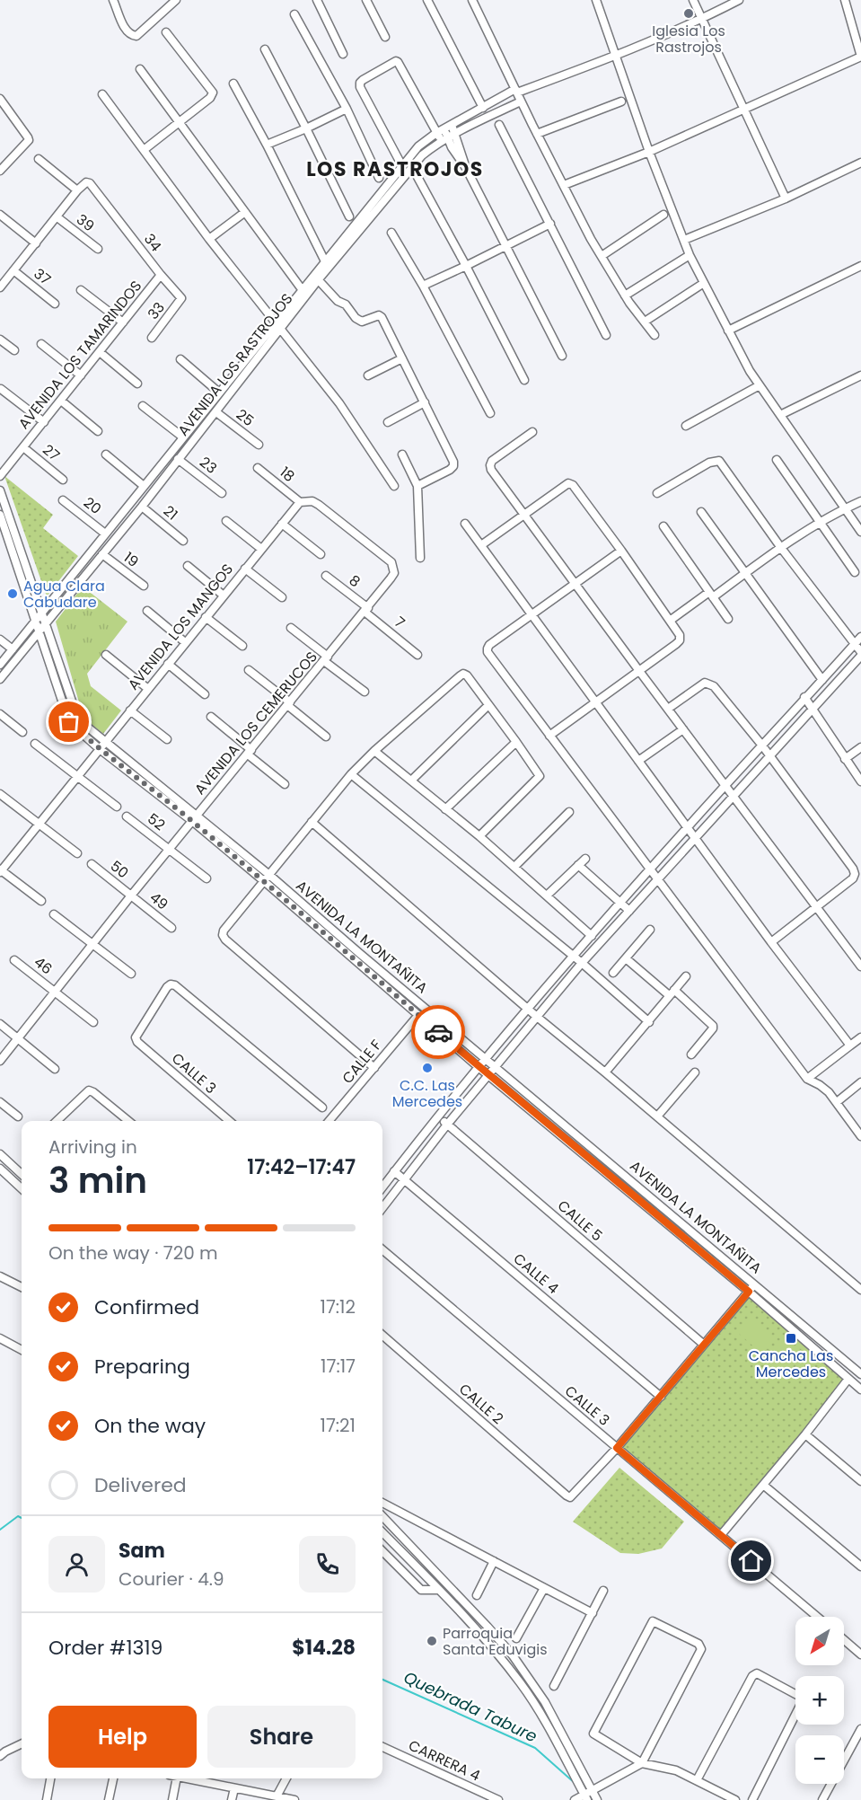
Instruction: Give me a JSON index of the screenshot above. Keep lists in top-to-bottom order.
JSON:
{
  "streets": {
    "street": [
      "39",
      "34",
      "37",
      "33",
      "AVENIDA LOS TAMARINDOS",
      "AVENIDA LOS RASTROJOS",
      "25",
      "27",
      "23",
      "18",
      "20",
      "21",
      "19",
      "8",
      "7",
      "AVENIDA LOS MANGOS",
      "AVENIDA LOS CEMERUCOS",
      "52",
      "50",
      "49",
      "AVENIDA LA MONTAÑITA",
      "46",
      "CALLE F",
      "CALLE 3",
      "CALLE 5",
      "CALLE 4",
      "CALLE 2",
      "CARRERA 4"
    ]
  },
  "crossings": [
    ["34", "33"],
    ["34", "AVENIDA LOS TAMARINDOS"],
    ["33", "AVENIDA LOS TAMARINDOS"],
    ["AVENIDA LOS TAMARINDOS", "27"],
    ["AVENIDA LOS RASTROJOS", "25"],
    ["AVENIDA LOS RASTROJOS", "23"],
    ["AVENIDA LOS RASTROJOS", "20"],
    ["AVENIDA LOS RASTROJOS", "21"],
    ["AVENIDA LOS RASTROJOS", "19"],
    ["AVENIDA LOS RASTROJOS", "AVENIDA LA MONTAÑITA"],
    ["18", "AVENIDA LOS MANGOS"],
    ["18", "AVENIDA LOS CEMERUCOS"],
    ["8", "7"],
    ["8", "AVENIDA LOS CEMERUCOS"],
    ["7", "AVENIDA LOS CEMERUCOS"],
    ["AVENIDA LOS MANGOS", "AVENIDA LOS CEMERUCOS"],
    ["AVENIDA LOS MANGOS", "AVENIDA LA MONTAÑITA"],
    ["AVENIDA LOS CEMERUCOS", "52"],
    ["AVENIDA LOS CEMERUCOS", "50"],
    ["AVENIDA LOS CEMERUCOS", "49"],
    ["AVENIDA LOS CEMERUCOS", "AVENIDA LA MONTAÑITA"],
    ["AVENIDA LOS CEMERUCOS", "46"],
    ["50", "49"],
    ["AVENIDA LA MONTAÑITA", "CALLE F"],
    ["CALLE 3", "CALLE 2"]
  ],
  "districts": ["LOS RASTROJOS"],
  "water": ["Quebrada Tabure"],
  "places": {
    "other": [
      "Iglesia Los Rastrojos",
      "Agua Clara Cabudare",
      "C.C. Las Mercedes",
      "Parroquia Santa Eduvigis"
    ],
    "transit": ["Cancha Las Mercedes"]
  },
  "north": "bottom left",
  "page": {
    "heading": ["3 min", "Arriving in", "17:42–17:47"],
    "panel": [
      "Sam",
      "Courier · 4.9",
      "Order #1319",
      "$14.28"
    ],
    "bar": "On the way · 720 m",
    "list": [
      ["Confirmed", "17:12"],
      ["Preparing", "17:17"],
      ["On the way", "17:21"],
      "Delivered"
    ],
    "map_buttons": ["+", "−"],
    "buttons": ["Help", "Share"]
  }
}
